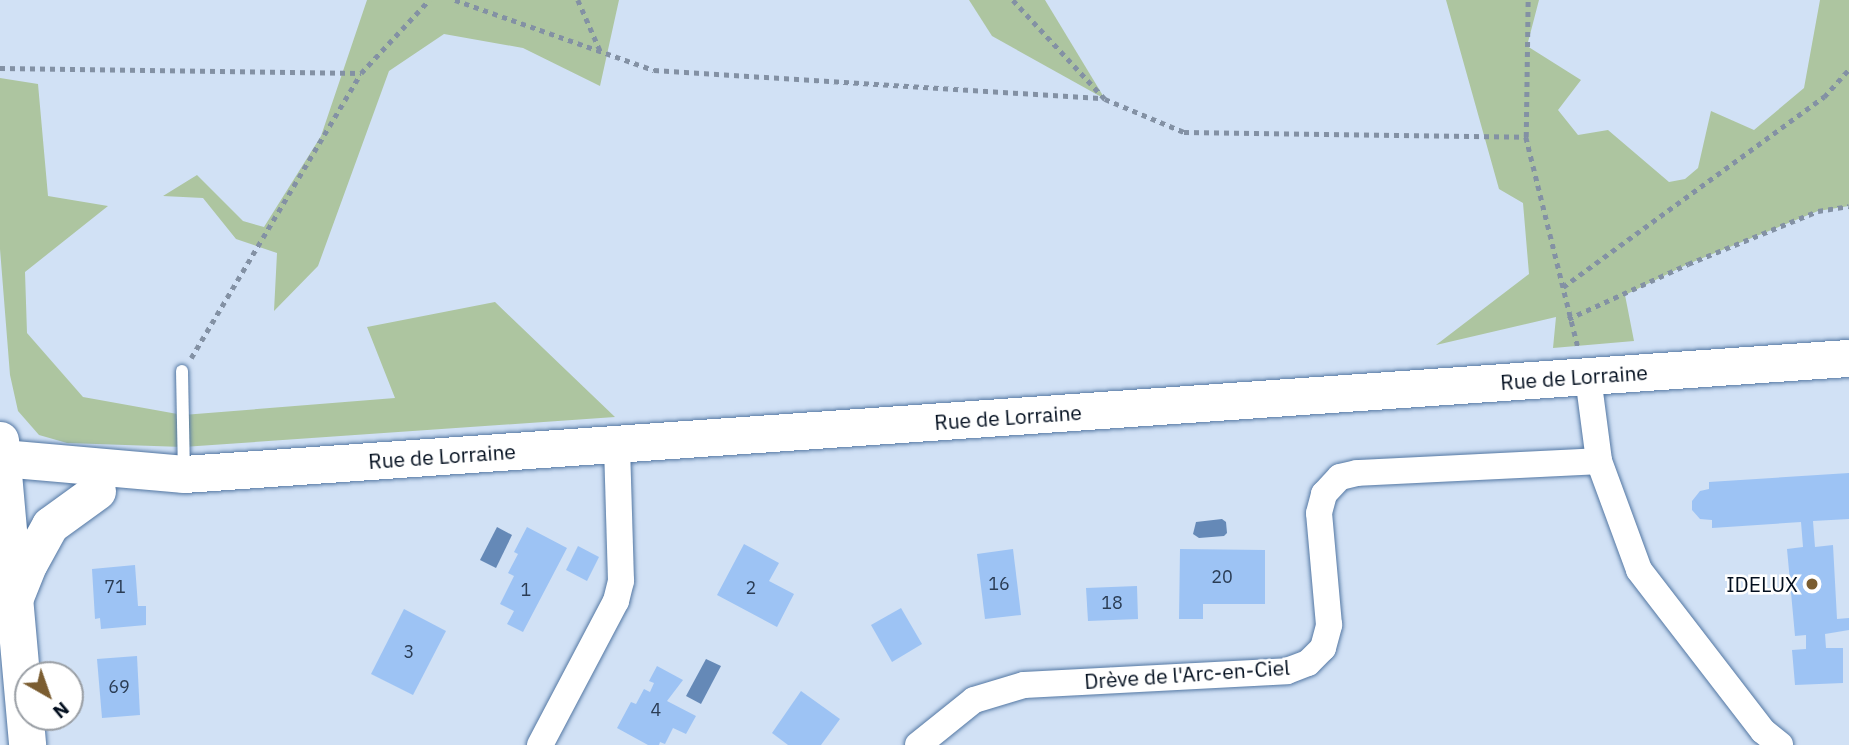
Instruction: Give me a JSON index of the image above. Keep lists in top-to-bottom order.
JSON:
{
  "streets": {
    "main road": ["Rue de Lorraine"],
    "street": ["Drève de l'Arc-en-Ciel"]
  },
  "places": ["IDELUX"],
  "house_numbers": [
    "20",
    "16",
    "71",
    "2",
    "1",
    "18",
    "3",
    "69",
    "4"
  ],
  "north": "bottom right"
}
